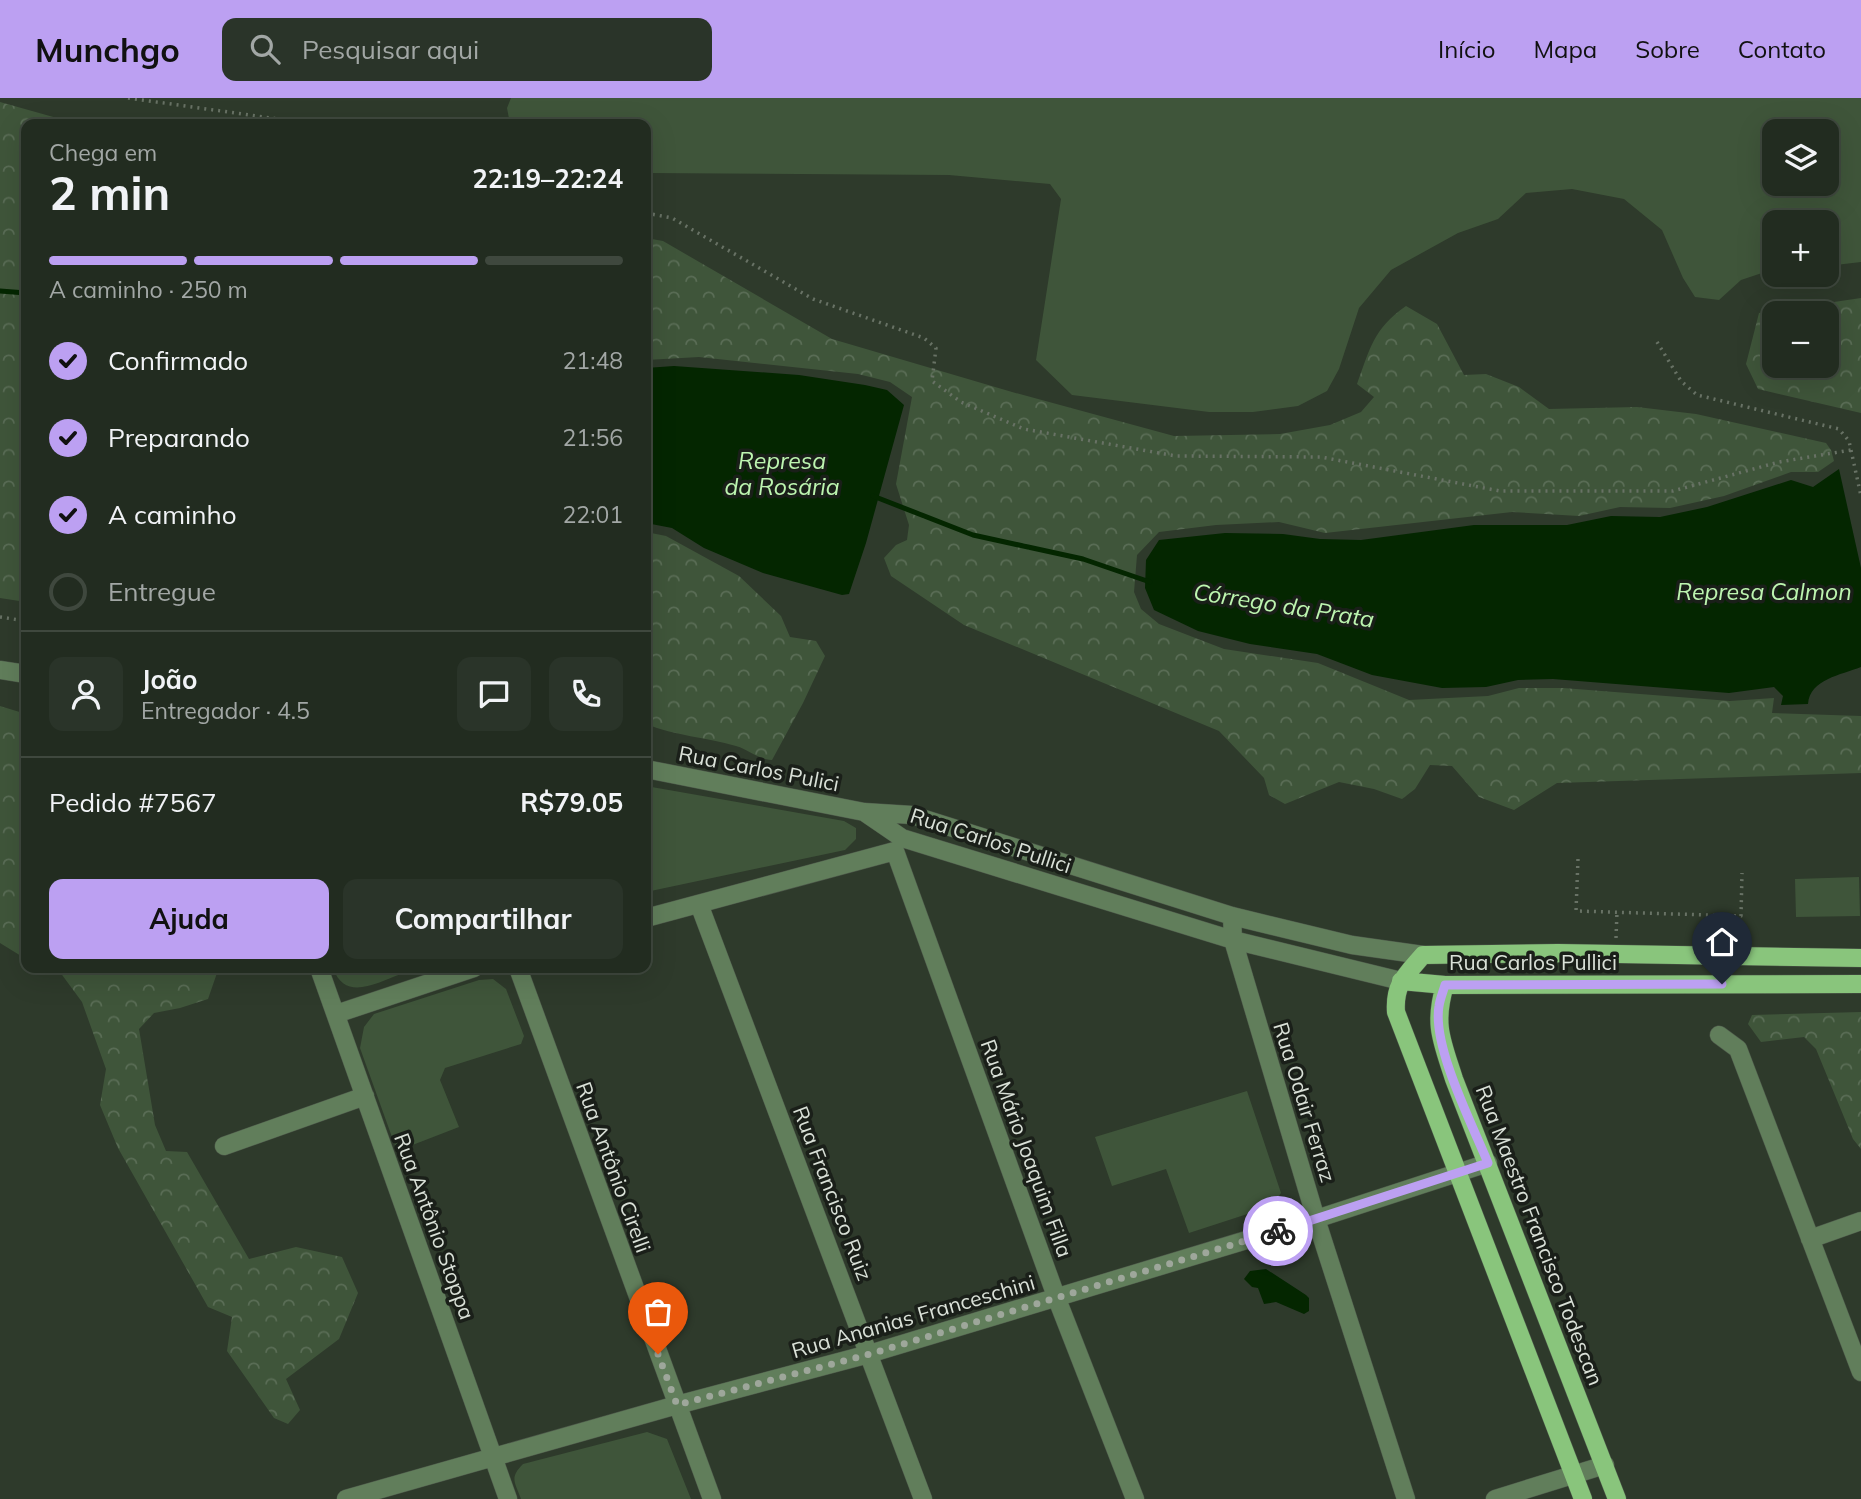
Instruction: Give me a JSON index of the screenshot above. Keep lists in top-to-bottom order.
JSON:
{
  "streets": {
    "main road": ["Rua Carlos Pullici", "Rua Maestro Francisco Todescan"],
    "street": [
      "Rua Carlos Pulici",
      "Rua Odair Ferraz",
      "Rua Mário Joaquim Filla",
      "Rua Antônio Cirelli",
      "Rua Francisco Ruiz",
      "Rua Antônio Stoppa",
      "Rua Ananias Franceschini"
    ]
  },
  "crossings": [
    ["Rua Carlos Pulici", "Rua Carlos Pullici"],
    ["Rua Carlos Pullici", "Rua Odair Ferraz"],
    ["Rua Carlos Pullici", "Rua Mário Joaquim Filla"],
    ["Rua Carlos Pullici", "Rua Maestro Francisco Todescan"],
    ["Rua Odair Ferraz", "Rua Ananias Franceschini"],
    ["Rua Mário Joaquim Filla", "Rua Ananias Franceschini"],
    ["Rua Antônio Cirelli", "Rua Ananias Franceschini"],
    ["Rua Francisco Ruiz", "Rua Ananias Franceschini"],
    ["Rua Antônio Stoppa", "Rua Ananias Franceschini"],
    ["Rua Maestro Francisco Todescan", "Rua Ananias Franceschini"]
  ],
  "water": ["Represa da Rosária", "Represa Calmon", "Córrego da Prata"],
  "page": {
    "header": "Munchgo",
    "search": "Pesquisar aqui",
    "nav": [
      "Início",
      "Mapa",
      "Sobre",
      "Contato"
    ],
    "map_buttons": ["+", "−"],
    "heading": ["2 min", "Chega em", "22:19–22:24"],
    "panel": [
      "João",
      "Entregador · 4.5",
      "Pedido #7567",
      "R$79.05"
    ],
    "bar": "A caminho · 250 m",
    "list": [
      ["Confirmado", "21:48"],
      ["Preparando", "21:56"],
      ["A caminho", "22:01"],
      "Entregue"
    ],
    "buttons": ["Ajuda", "Compartilhar"]
  }
}
